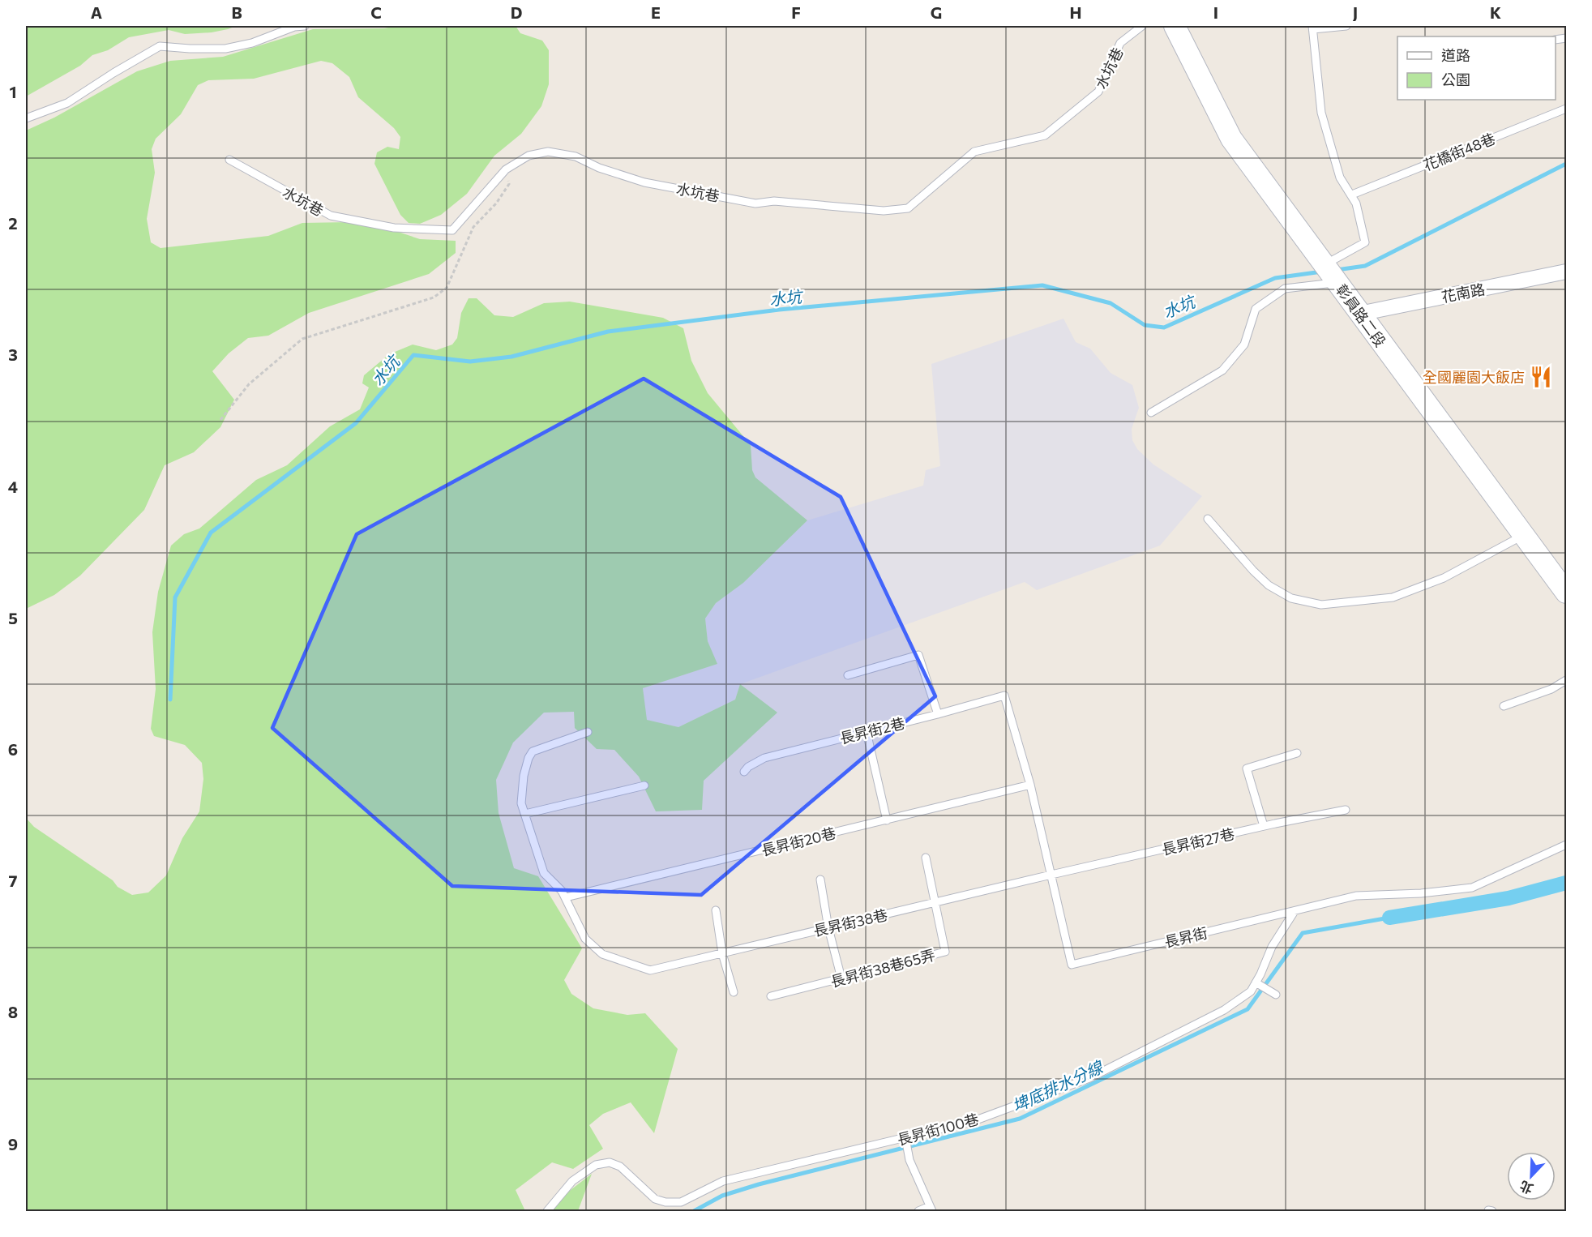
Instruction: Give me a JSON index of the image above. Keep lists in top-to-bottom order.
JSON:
{
  "streets": {
    "main road": ["彰員路二段"],
    "street": ["花南路"],
    "lane": [
      "水坑巷",
      "花橋街48巷",
      "長昇街2巷",
      "長昇街20巷",
      "長昇街27巷",
      "長昇街38巷",
      "長昇街",
      "長昇街38巷65弄",
      "長昇街100巷"
    ]
  },
  "crossings": [
    ["花南路", "彰員路二段"],
    ["長昇街2巷", "長昇街"],
    ["長昇街20巷", "長昇街38巷"],
    ["長昇街20巷", "長昇街"],
    ["長昇街27巷", "長昇街38巷"],
    ["長昇街27巷", "長昇街"],
    ["長昇街38巷", "長昇街"],
    ["長昇街38巷", "長昇街38巷65弄"],
    ["長昇街", "長昇街100巷"]
  ],
  "water": ["水坑", "埤底排水分線"],
  "places": {
    "restaurant": ["全國麗園大飯店"]
  },
  "legend": ["道路", "公園"],
  "north": "bottom left",
  "grid": {
    "columns": [
      "A",
      "B",
      "C",
      "D",
      "E",
      "F",
      "G",
      "H",
      "I",
      "J",
      "K"
    ],
    "rows": [
      "1",
      "2",
      "3",
      "4",
      "5",
      "6",
      "7",
      "8",
      "9"
    ]
  }
}
